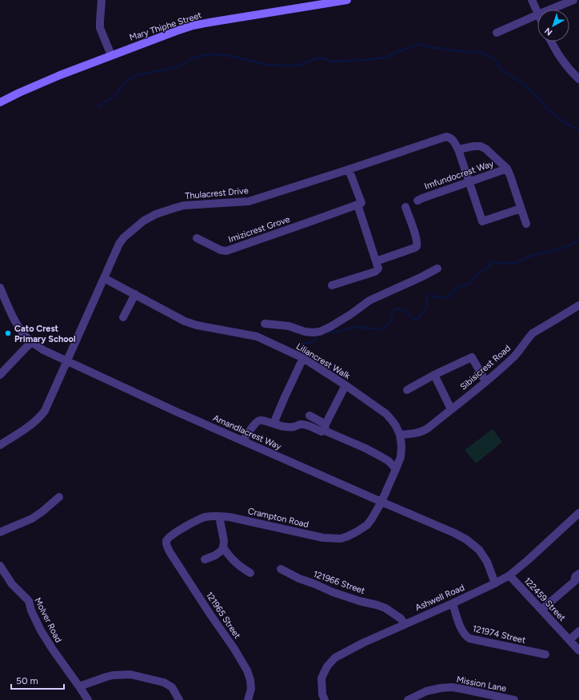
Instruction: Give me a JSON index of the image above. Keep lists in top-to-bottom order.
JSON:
{
  "streets": {
    "street": [
      "Mary Thiphe Street",
      "Imfundocrest Way",
      "Thulacrest Drive",
      "Imizicrest Grove",
      "Liliancrest Walk",
      "Sibisicrest Road",
      "Amandlacrest Way",
      "Crampton Road",
      "121966 Street",
      "Ashwell Road",
      "122459 Street",
      "121965 Street",
      "Molver Road",
      "121974 Street",
      "Mission Lane"
    ]
  },
  "crossings": [
    ["Thulacrest Drive", "Liliancrest Walk"],
    ["Thulacrest Drive", "Amandlacrest Way"],
    ["Liliancrest Walk", "Sibisicrest Road"],
    ["Liliancrest Walk", "Amandlacrest Way"],
    ["Liliancrest Walk", "Crampton Road"],
    ["Amandlacrest Way", "Crampton Road"],
    ["Amandlacrest Way", "Ashwell Road"],
    ["Crampton Road", "121965 Street"],
    ["121966 Street", "Ashwell Road"],
    ["Ashwell Road", "122459 Street"],
    ["Ashwell Road", "121974 Street"]
  ],
  "places": ["Cato Crest Primary School"],
  "scale_bar": "50 m",
  "north": "bottom left"
}
